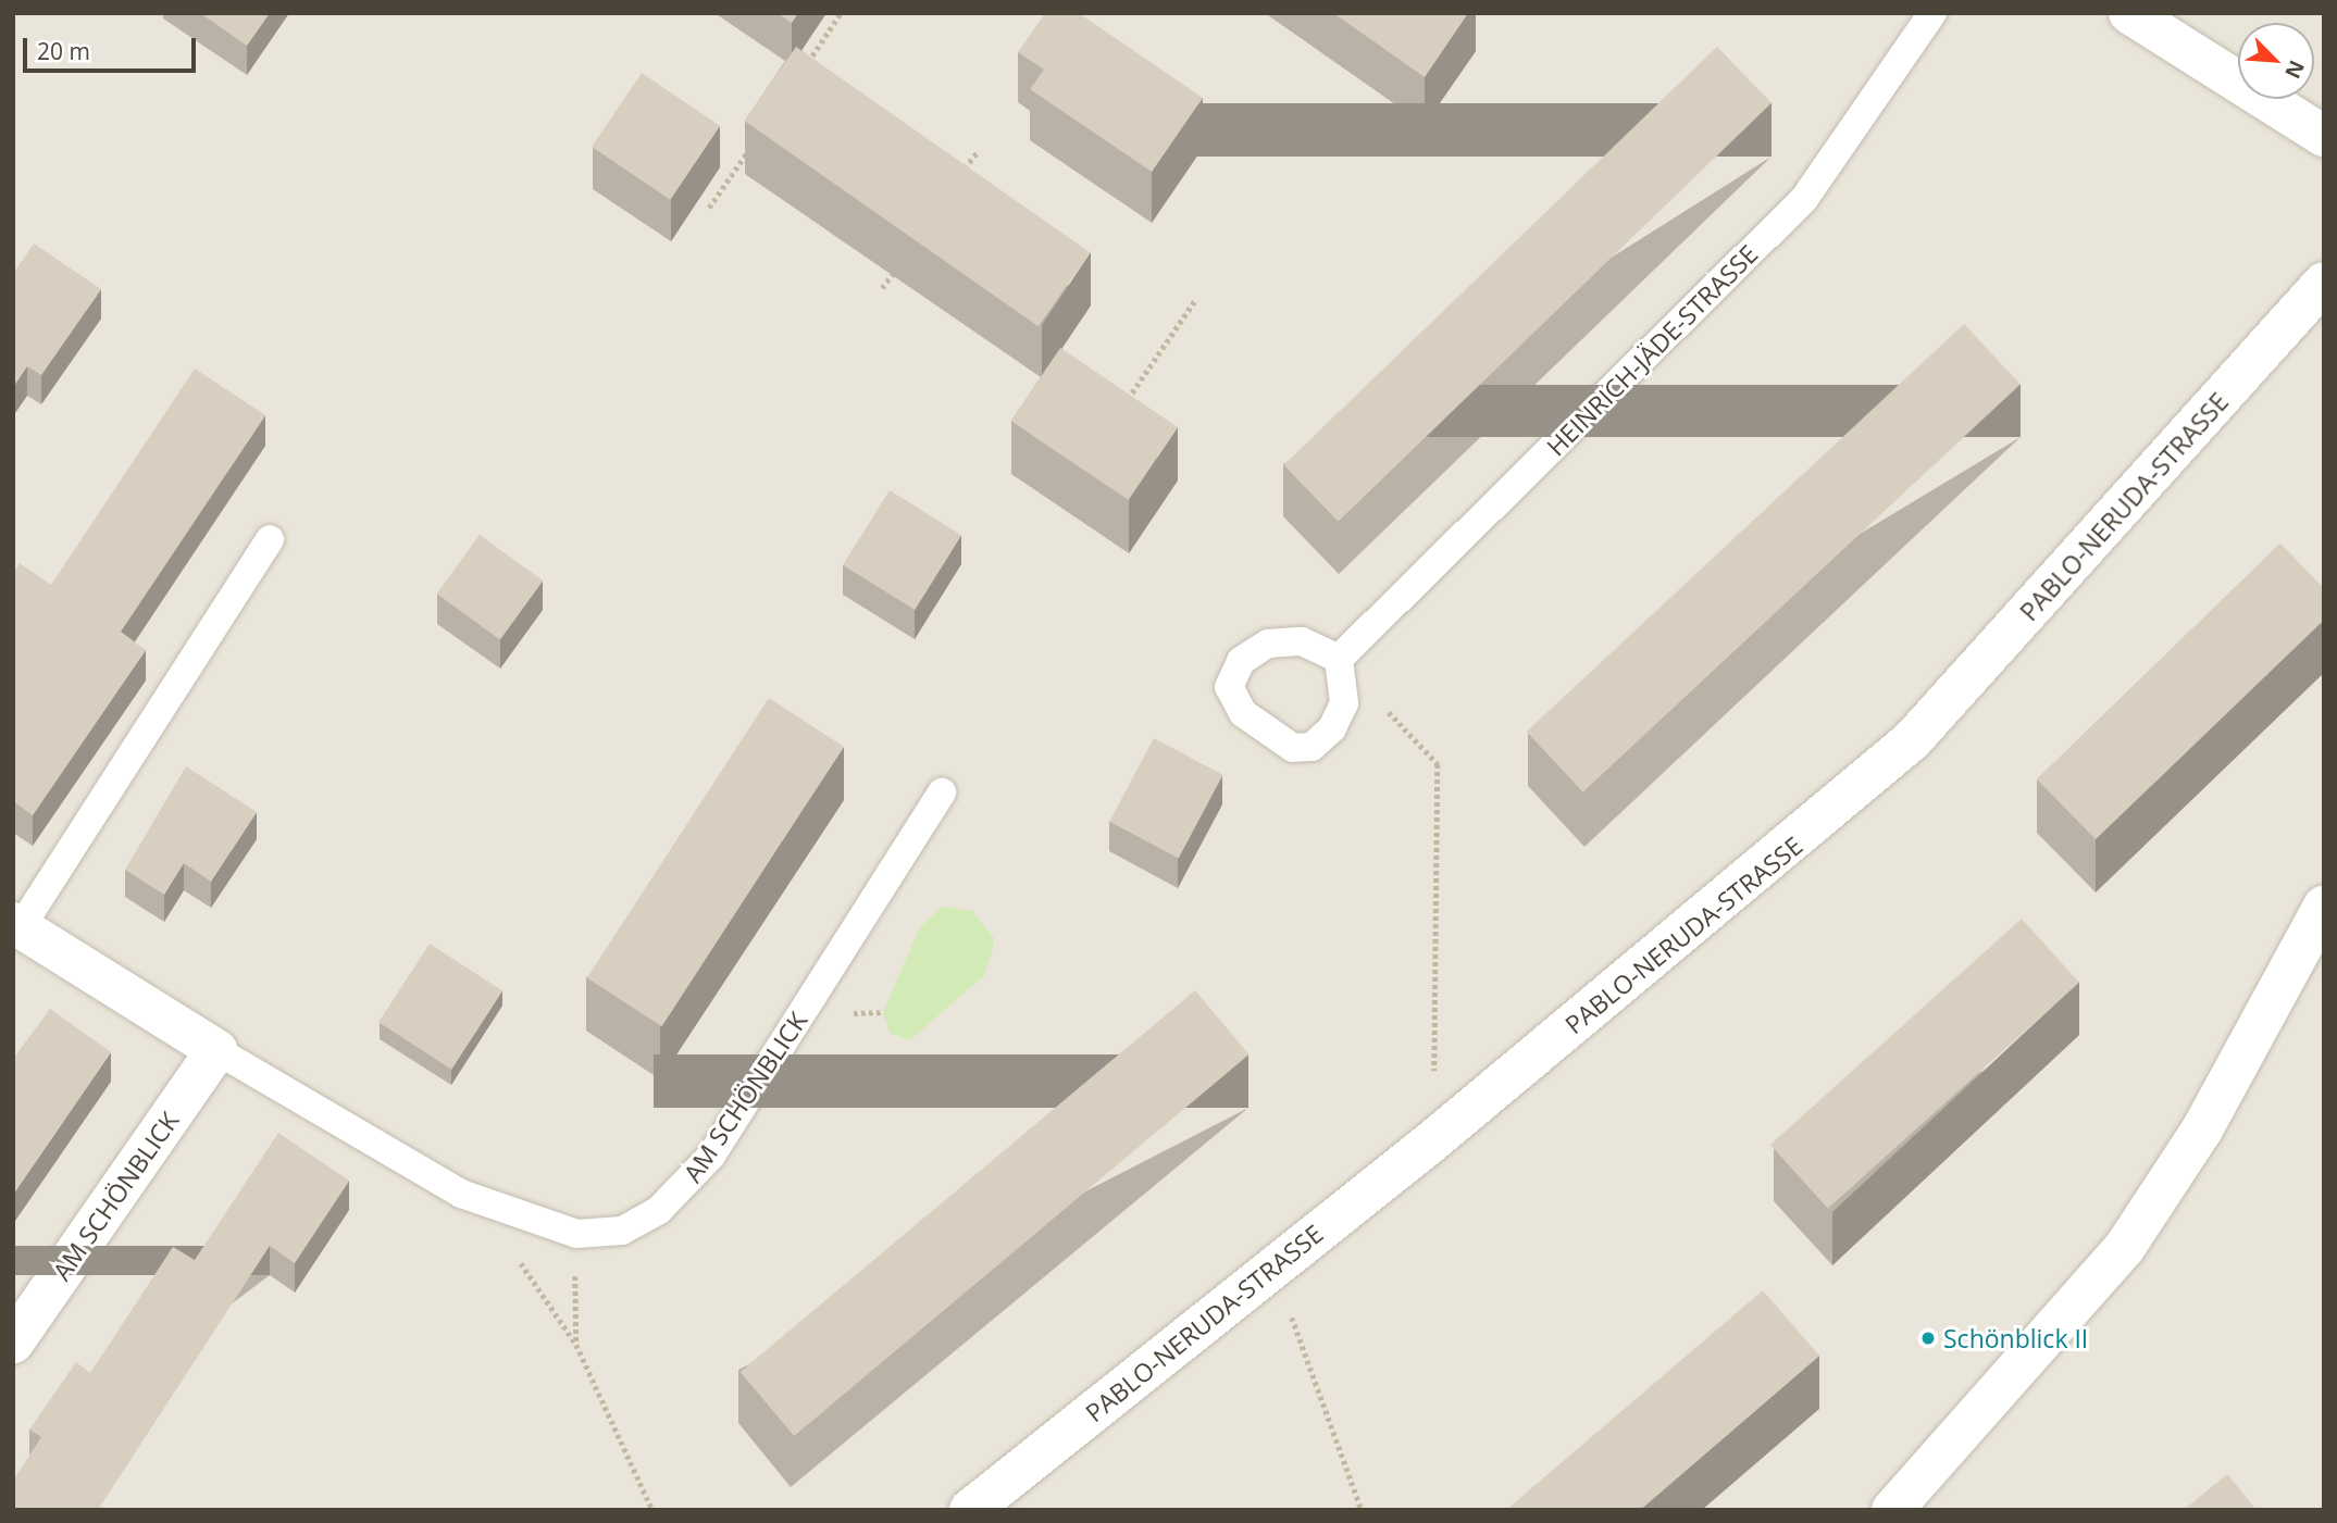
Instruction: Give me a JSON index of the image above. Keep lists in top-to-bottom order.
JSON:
{
  "streets": {
    "street": ["PABLO-NERUDA-STRASSE", "AM SCHÖNBLICK"],
    "lane": ["HEINRICH-JÄDE-STRASSE"]
  },
  "places": ["Schönblick II"],
  "scale_bar": "20 m",
  "north": "bottom right"
}
